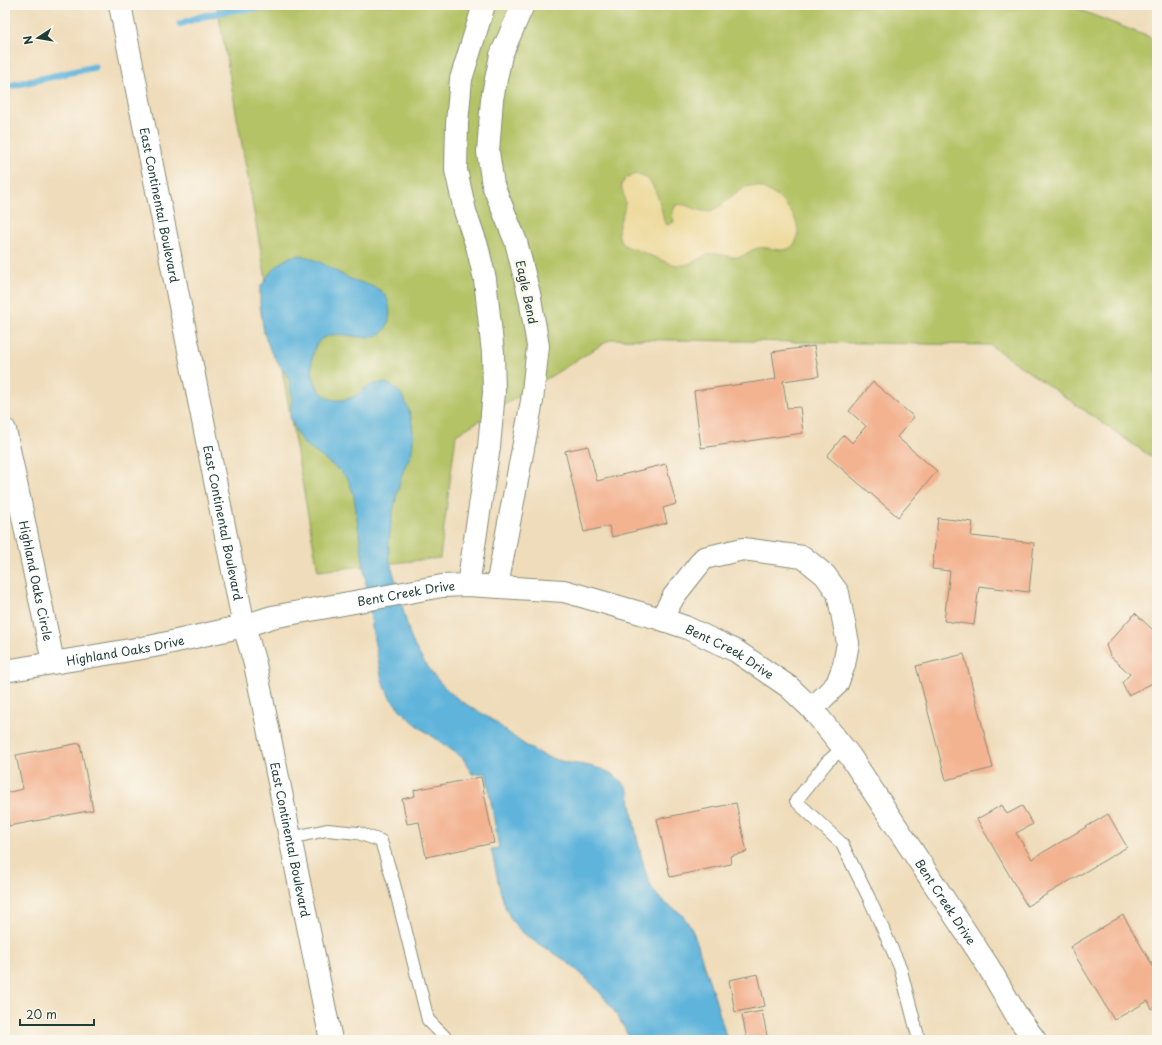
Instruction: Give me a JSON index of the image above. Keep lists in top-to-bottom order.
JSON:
{
  "streets": {
    "street": [
      "East Continental Boulevard",
      "Eagle Bend",
      "Highland Oaks Circle",
      "Bent Creek Drive",
      "Highland Oaks Drive"
    ]
  },
  "crossings": [
    ["East Continental Boulevard", "Bent Creek Drive"],
    ["East Continental Boulevard", "Highland Oaks Drive"],
    ["Eagle Bend", "Bent Creek Drive"],
    ["Highland Oaks Circle", "Highland Oaks Drive"],
    ["Bent Creek Drive", "Highland Oaks Drive"]
  ],
  "scale_bar": "20 m",
  "north": "left"
}
